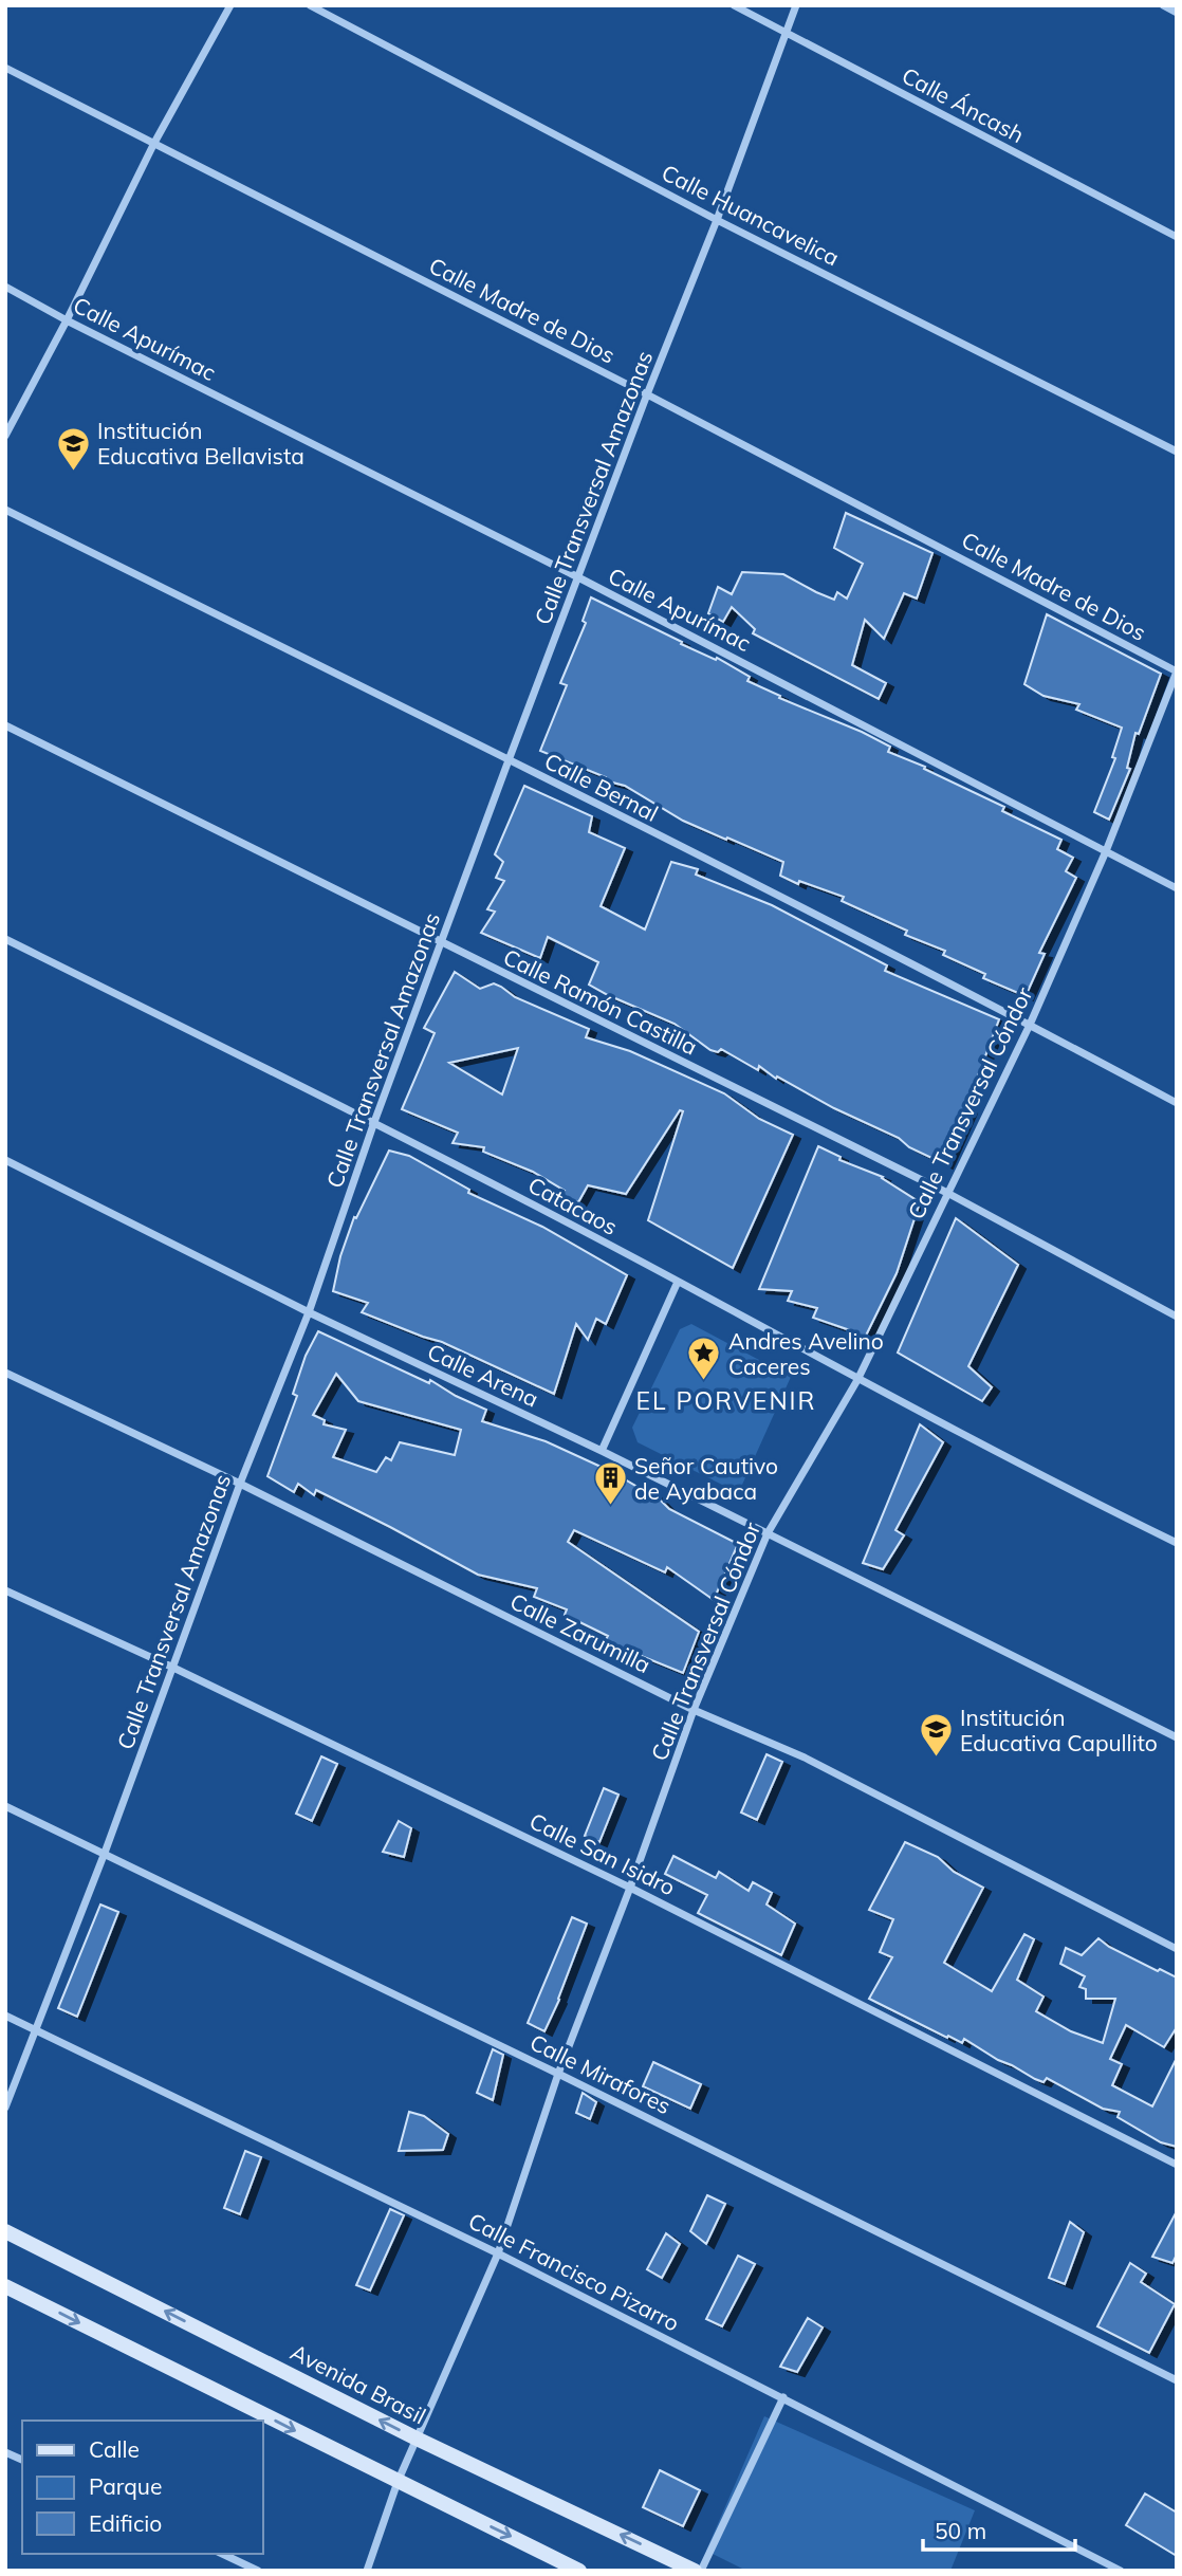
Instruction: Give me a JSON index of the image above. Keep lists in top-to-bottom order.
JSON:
{
  "streets": {
    "street": [
      "Calle Áncash",
      "Calle Huancavelica",
      "Calle Madre de Dios",
      "Calle Apurímac",
      "Calle Transversal Amazonas",
      "Calle Bernal",
      "Calle Ramón Castilla",
      "Calle Transversal Cóndor",
      "Catacaos",
      "Calle Arena",
      "Calle Zarumilla",
      "Calle San Isidro",
      "Calle Mirafores",
      "Calle Francisco Pizarro",
      "Avenida Brasil"
    ]
  },
  "crossings": [
    ["Calle Áncash", "Calle Transversal Amazonas"],
    ["Calle Huancavelica", "Calle Transversal Amazonas"],
    ["Calle Madre de Dios", "Calle Transversal Amazonas"],
    ["Calle Madre de Dios", "Calle Transversal Cóndor"],
    ["Calle Apurímac", "Calle Transversal Amazonas"],
    ["Calle Apurímac", "Calle Transversal Cóndor"],
    ["Calle Transversal Amazonas", "Calle Bernal"],
    ["Calle Transversal Amazonas", "Calle Ramón Castilla"],
    ["Calle Transversal Amazonas", "Catacaos"],
    ["Calle Transversal Amazonas", "Calle Arena"],
    ["Calle Transversal Amazonas", "Calle Zarumilla"],
    ["Calle Transversal Amazonas", "Calle San Isidro"],
    ["Calle Transversal Amazonas", "Calle Mirafores"],
    ["Calle Transversal Amazonas", "Calle Francisco Pizarro"],
    ["Calle Bernal", "Calle Transversal Cóndor"],
    ["Calle Ramón Castilla", "Calle Transversal Cóndor"],
    ["Calle Transversal Cóndor", "Catacaos"],
    ["Calle Transversal Cóndor", "Calle Arena"],
    ["Calle Transversal Cóndor", "Calle Zarumilla"],
    ["Calle Transversal Cóndor", "Calle San Isidro"],
    ["Calle Transversal Cóndor", "Calle Mirafores"],
    ["Calle Transversal Cóndor", "Calle Francisco Pizarro"],
    ["Calle Transversal Cóndor", "Avenida Brasil"]
  ],
  "districts": ["EL PORVENIR"],
  "places": {
    "school or university": ["Institución Educativa Bellavista", "Institución Educativa Capullito"],
    "place": ["Andres Avelino Caceres"],
    "building": ["Señor Cautivo de Ayabaca"]
  },
  "legend": ["Calle", "Parque", "Edificio"],
  "scale_bar": "50 m"
}
